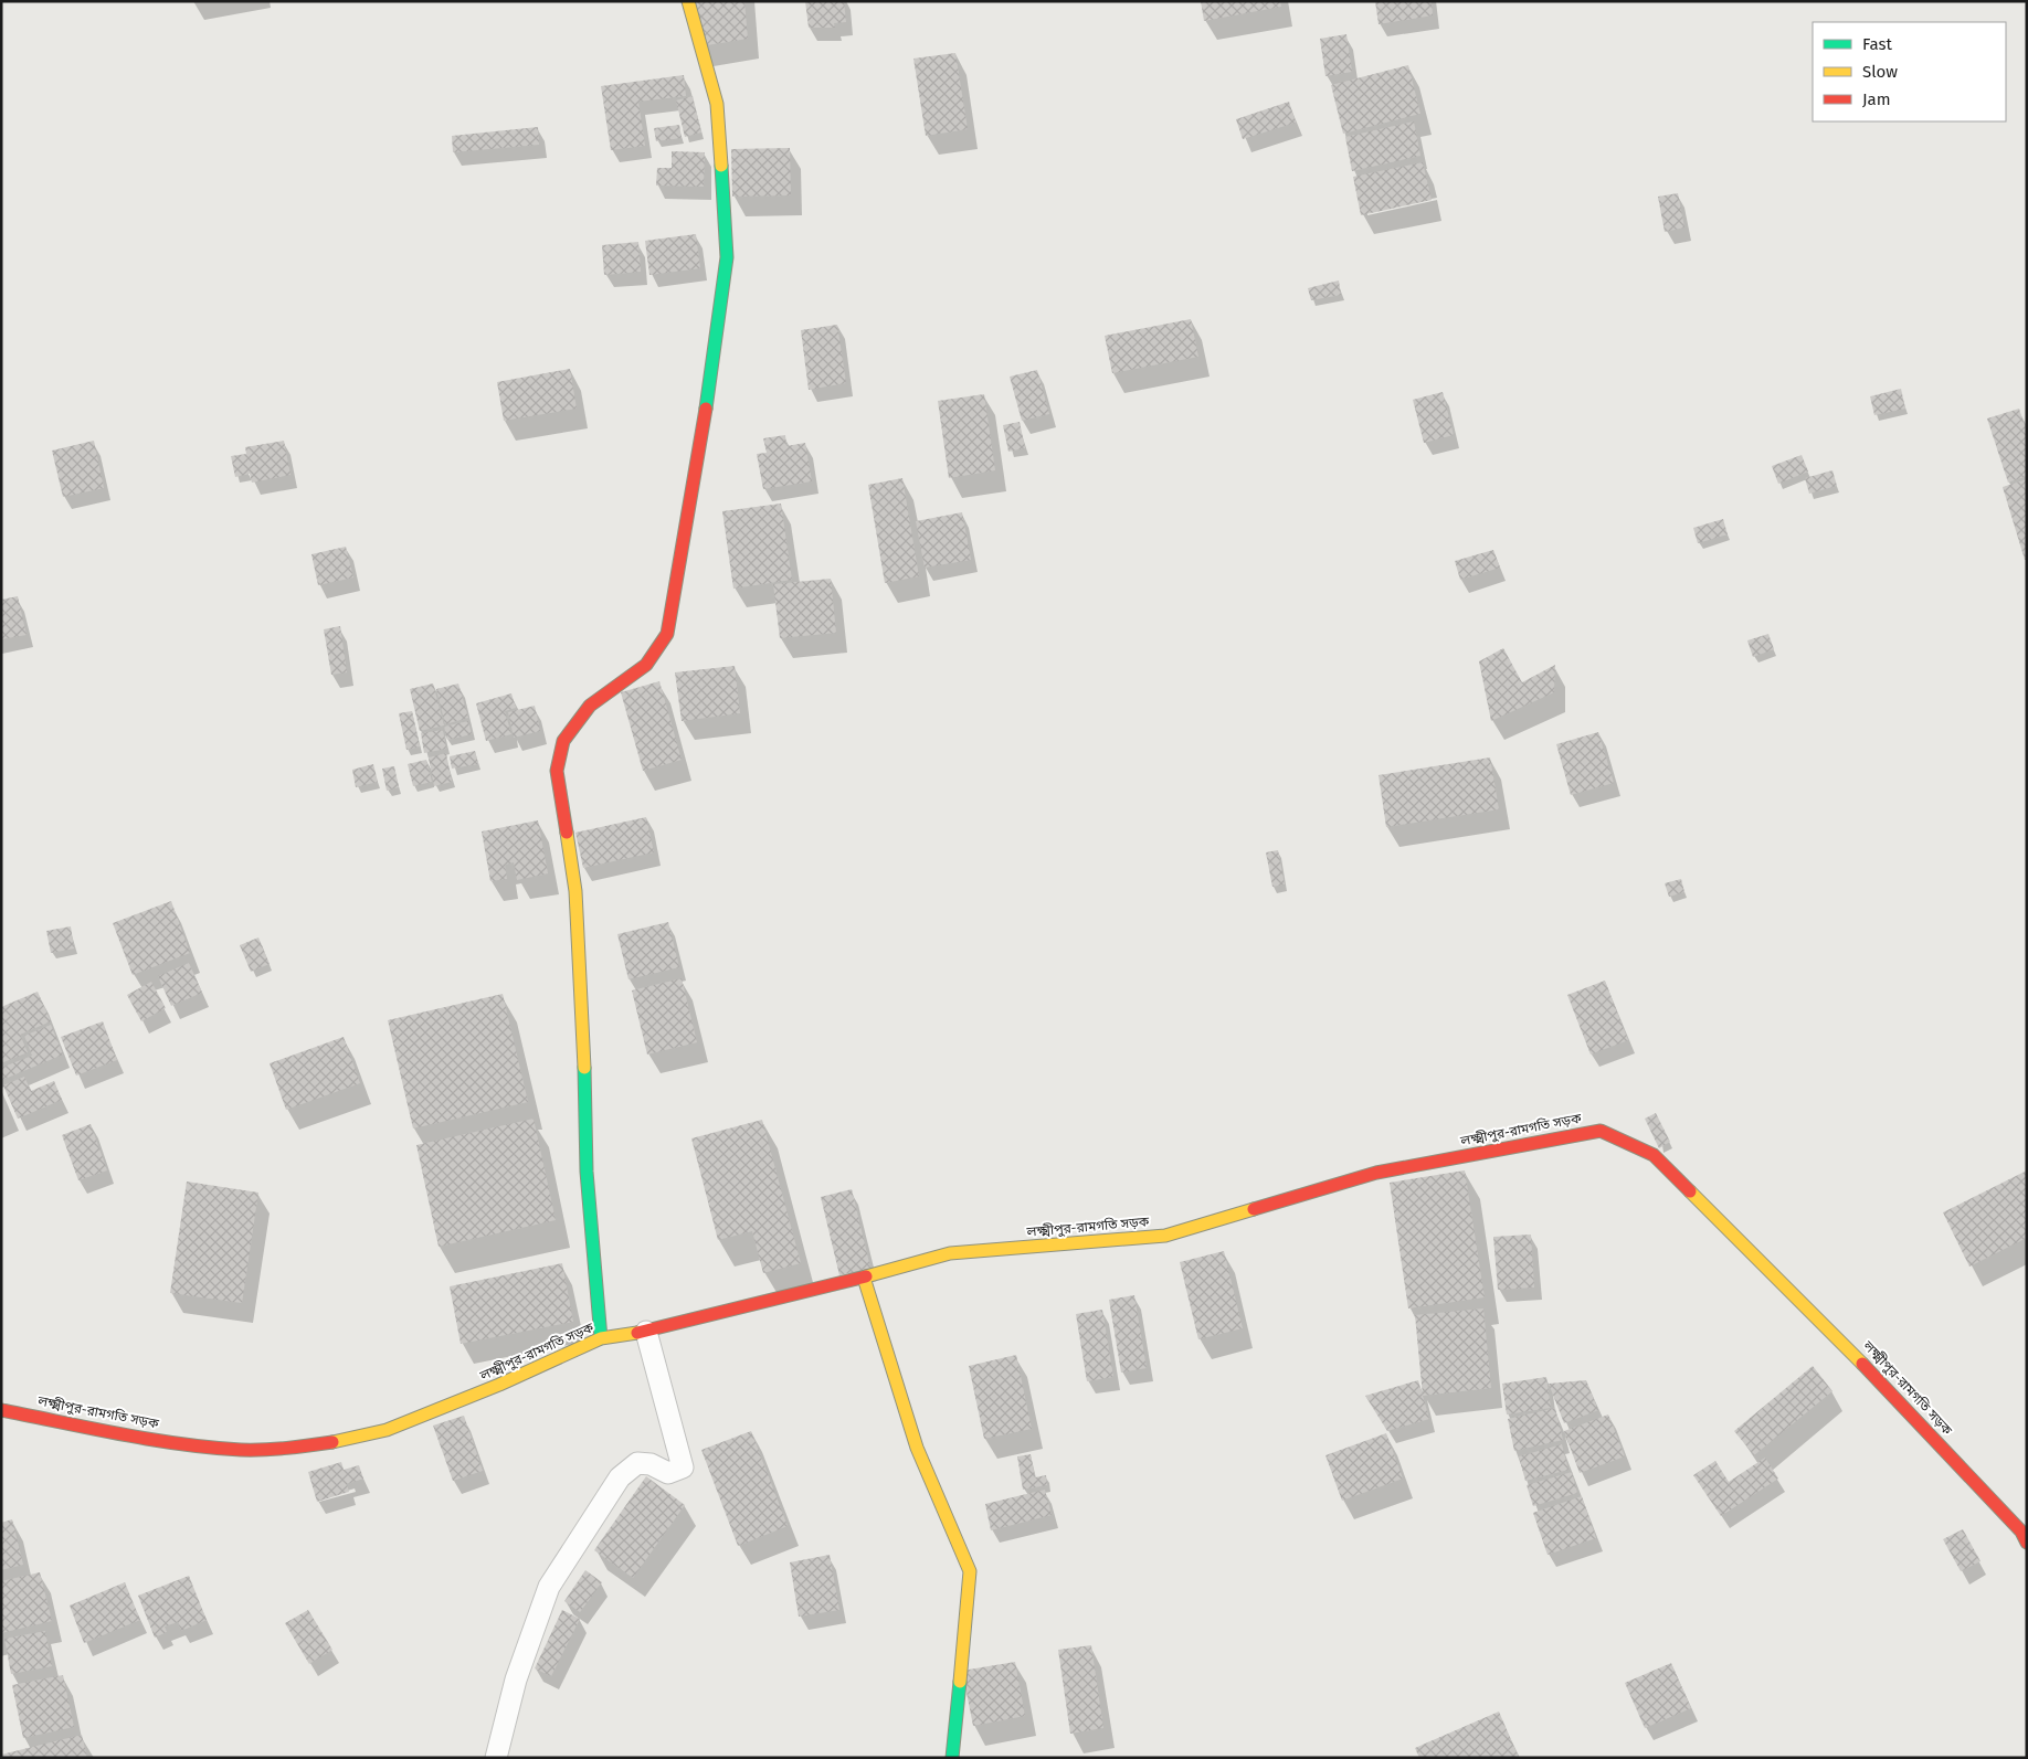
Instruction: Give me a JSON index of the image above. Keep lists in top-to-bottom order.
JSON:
{
  "streets": {
    "main road": ["লক্ষ্মীপুর-রামগতি সড়ক"]
  },
  "legend": ["Fast", "Slow", "Jam"]
}
